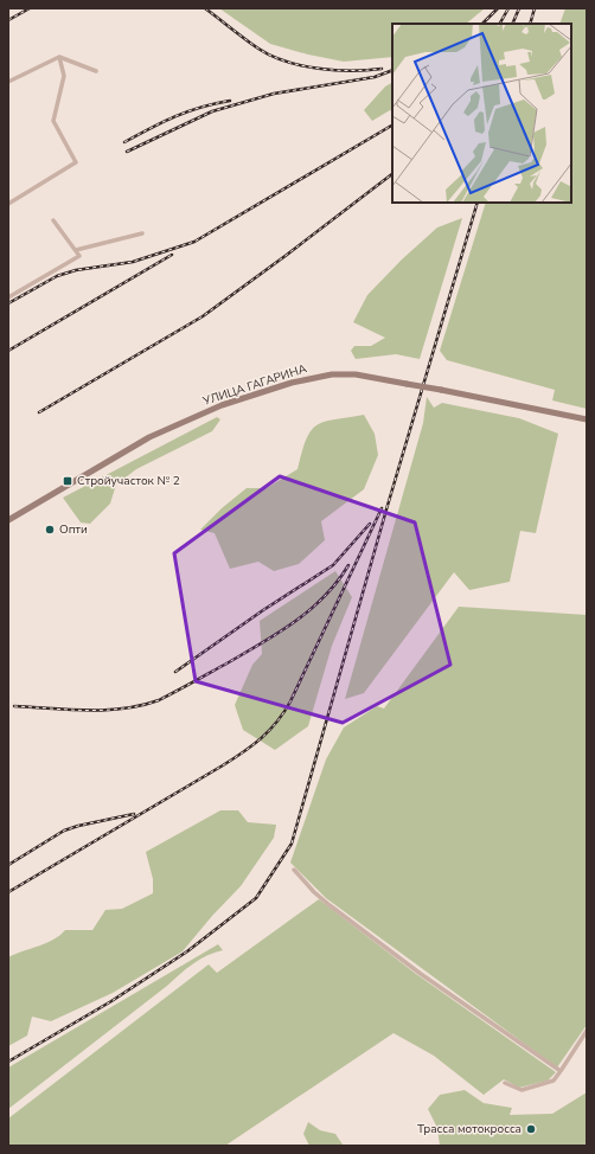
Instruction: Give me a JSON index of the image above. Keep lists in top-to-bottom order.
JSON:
{
  "streets": {
    "main road": ["УЛИЦА ГАГАРИНА"]
  },
  "places": {
    "transit": ["Стройучасток № 2"],
    "other": ["Опти", "Трасса мотокросса"]
  }
}
